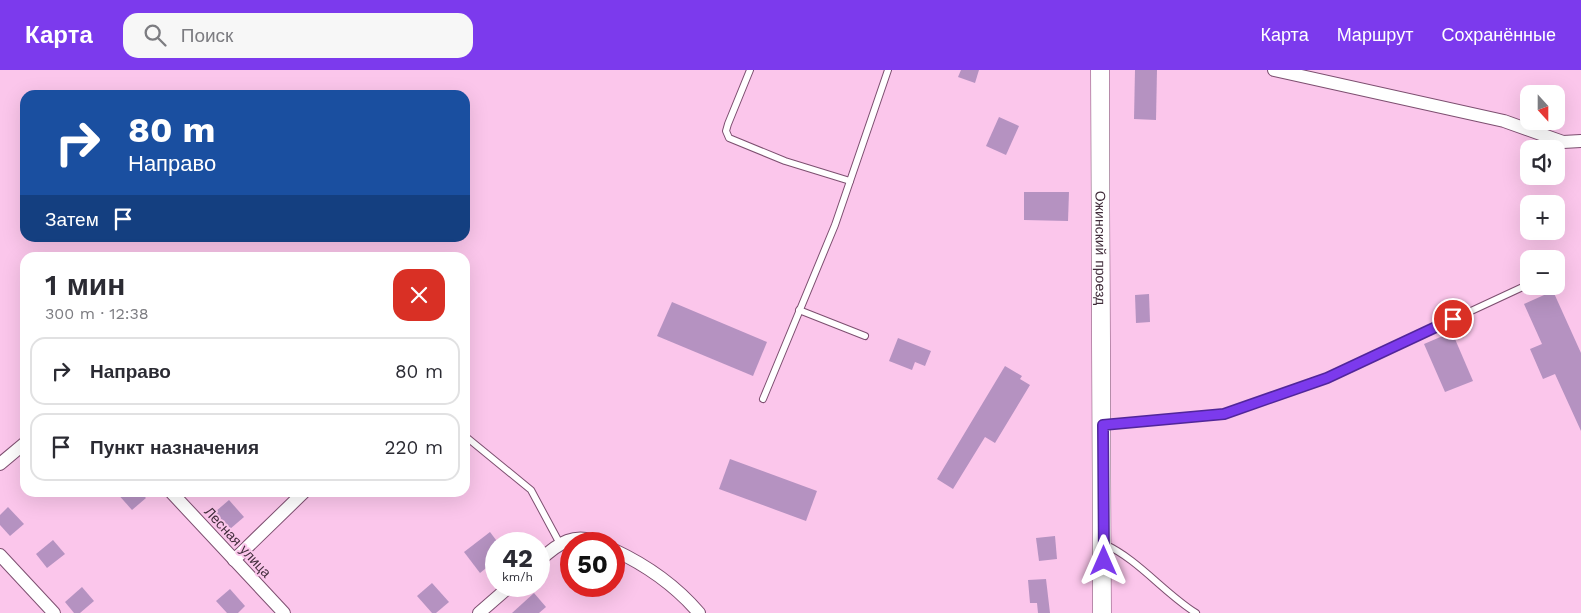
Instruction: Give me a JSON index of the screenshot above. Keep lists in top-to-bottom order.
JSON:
{
  "streets": {
    "main road": ["Ожинский проезд"],
    "street": ["Лесная улица"]
  },
  "north": "bottom",
  "page": {
    "header": "Карта",
    "search": "Поиск",
    "nav": ["Карта", "Маршрут", "Сохранённые"],
    "map_buttons": ["+", "−"],
    "turn": ["80 m", "Направо"],
    "then": "Затем",
    "heading": ["1 мин", "300 m · 12:38"],
    "list": [
      {
        "name": "Направо",
        "value": "80 m"
      },
      {
        "name": "Пункт назначения",
        "value": "220 m"
      }
    ],
    "speed": "42 km/h",
    "limit": "50"
  }
}
